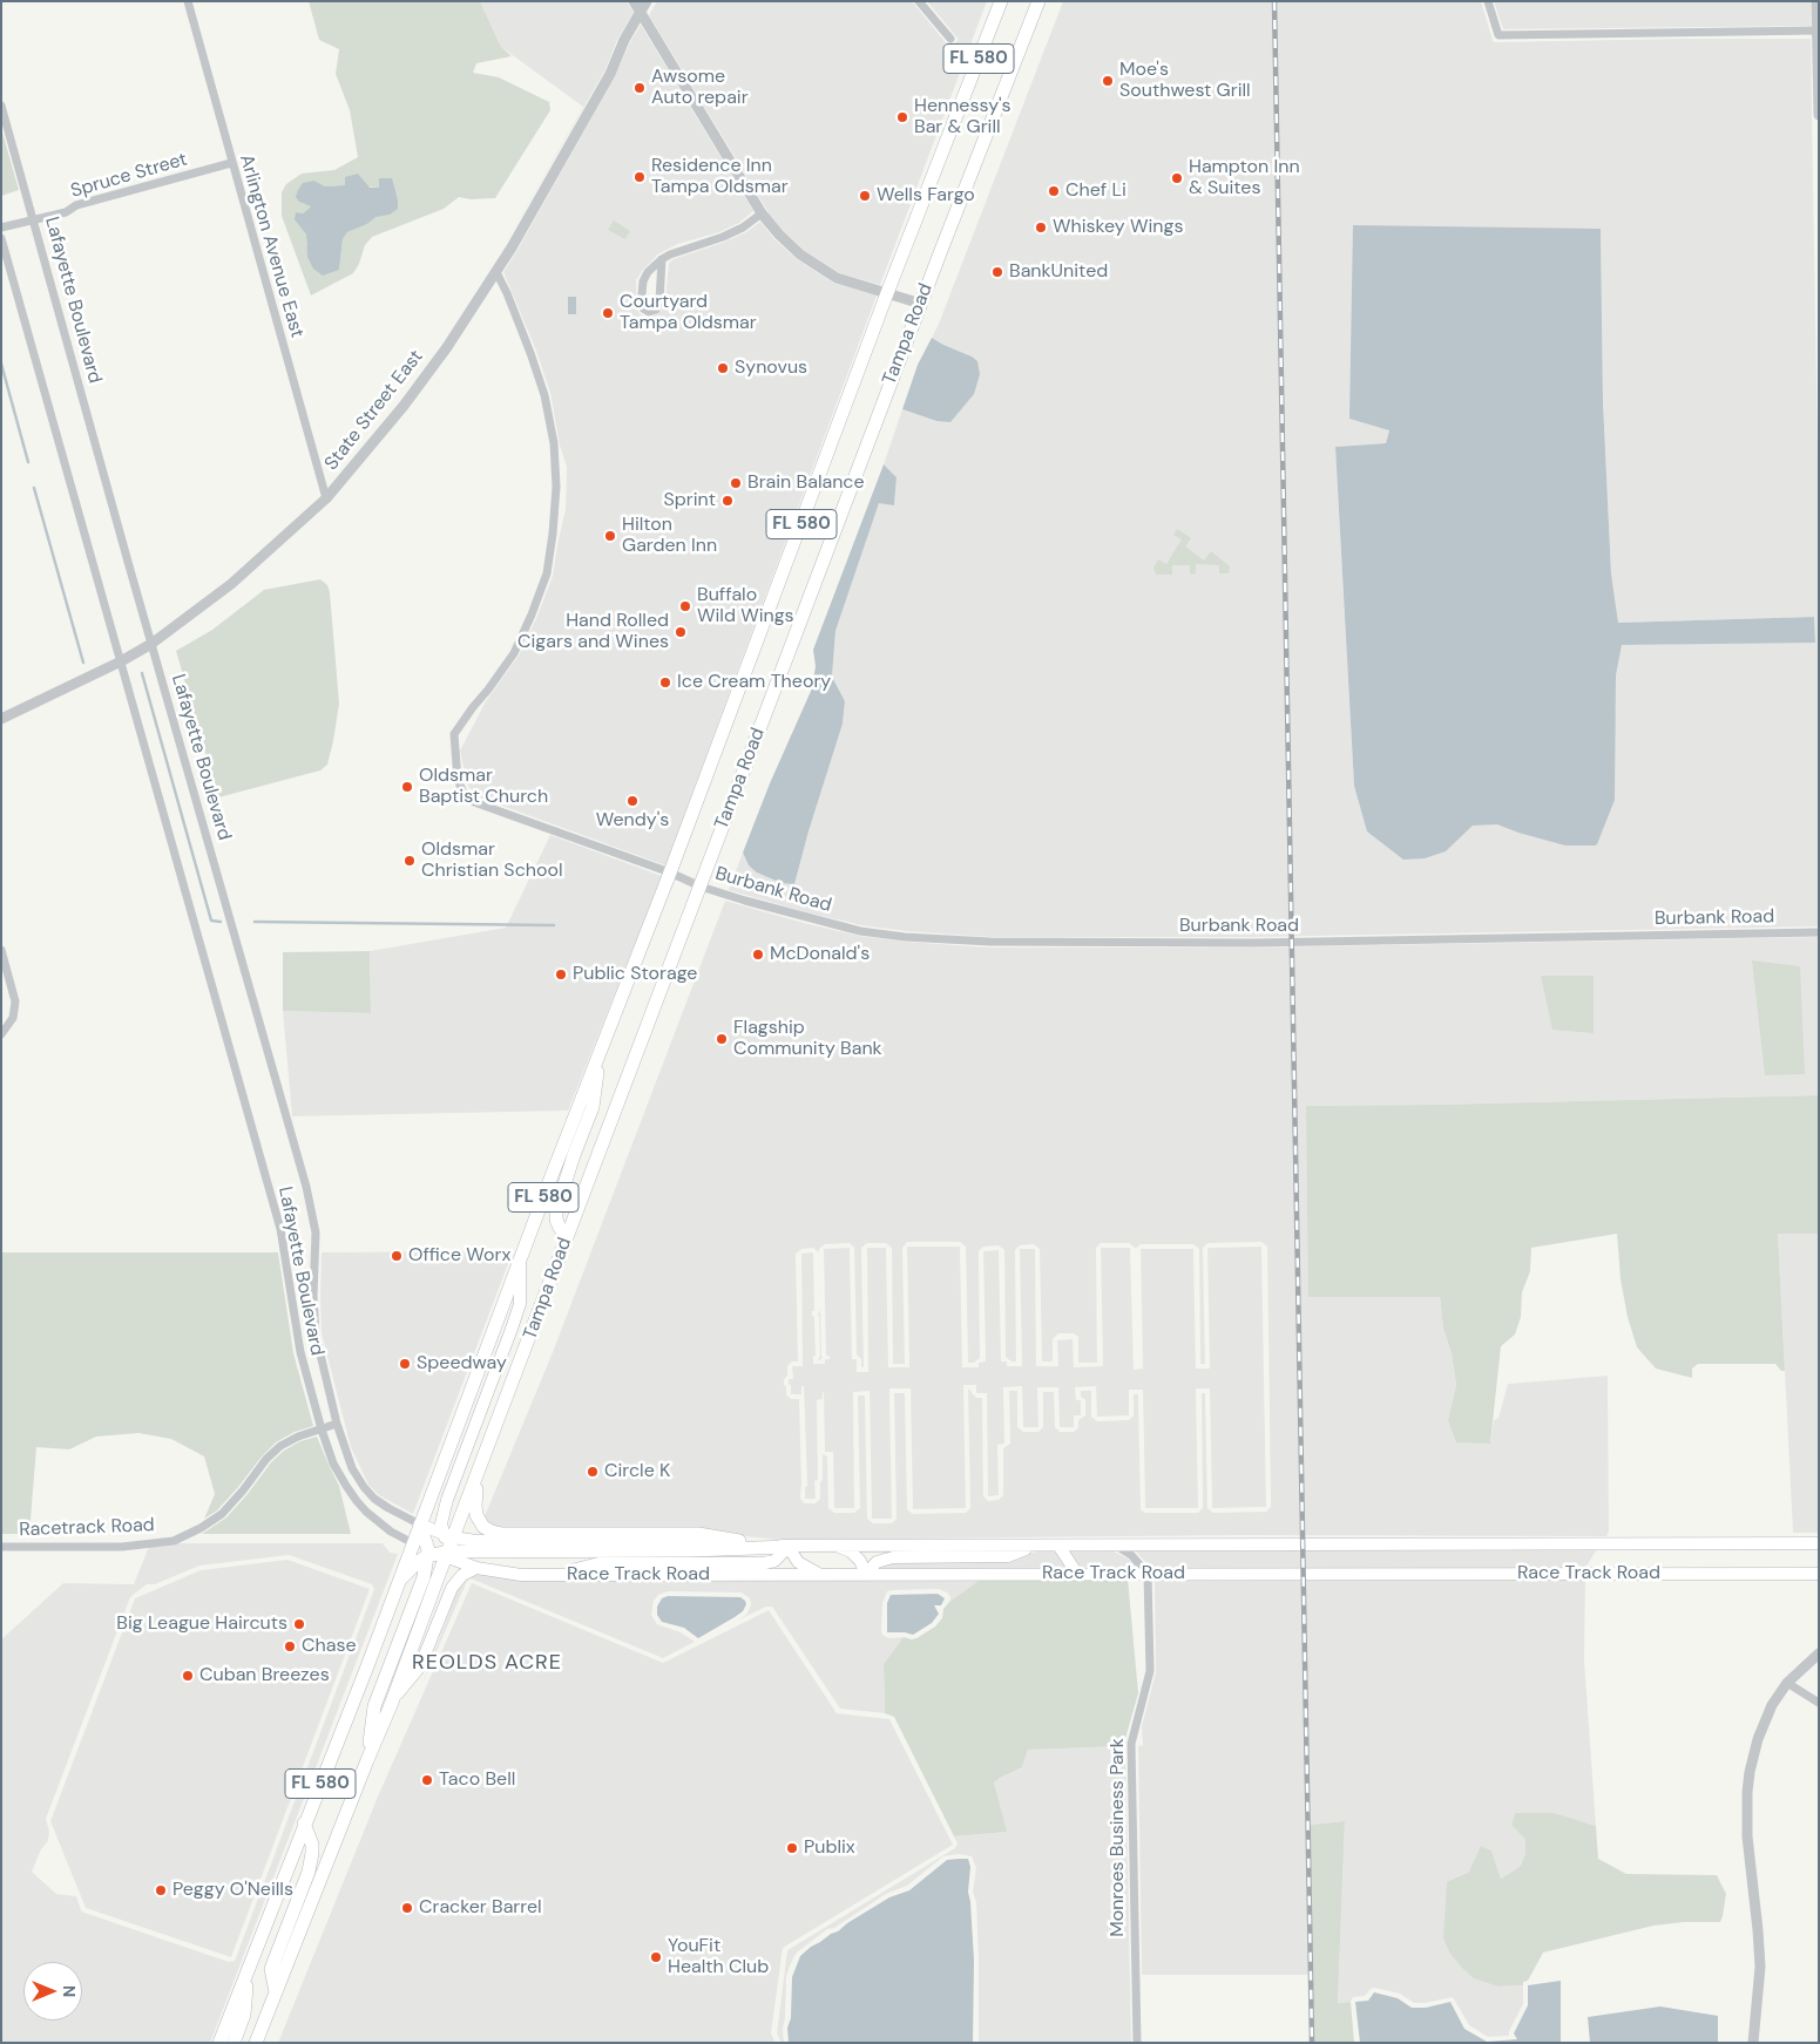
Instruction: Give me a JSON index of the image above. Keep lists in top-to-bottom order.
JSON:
{
  "streets": {
    "main road": ["FL 580", "Tampa Road", "Race Track Road"],
    "street": [
      "Spruce Street",
      "Arlington Avenue East",
      "Lafayette Boulevard",
      "State Street East",
      "Burbank Road",
      "Racetrack Road",
      "Monroes Business Park"
    ]
  },
  "crossings": [
    ["FL 580", "Lafayette Boulevard"],
    ["FL 580", "Tampa Road"],
    ["FL 580", "Race Track Road"],
    ["Spruce Street", "Arlington Avenue East"],
    ["Spruce Street", "Lafayette Boulevard"],
    ["Arlington Avenue East", "State Street East"],
    ["Lafayette Boulevard", "Tampa Road"],
    ["Lafayette Boulevard", "State Street East"],
    ["Lafayette Boulevard", "Racetrack Road"],
    ["Lafayette Boulevard", "Race Track Road"],
    ["Tampa Road", "Burbank Road"],
    ["Tampa Road", "Race Track Road"],
    ["State Street East", "Burbank Road"],
    ["Race Track Road", "Monroes Business Park"]
  ],
  "districts": ["REOLDS ACRE"],
  "places": [
    "Moe's Southwest Grill",
    "Awsome Auto repair",
    "Hennessy's Bar & Grill",
    "Residence Inn Tampa Oldsmar",
    "Hampton Inn & Suites",
    "Chef Li",
    "Wells Fargo",
    "Whiskey Wings",
    "BankUnited",
    "Courtyard Tampa Oldsmar",
    "Synovus",
    "Brain Balance",
    "Sprint",
    "Hilton Garden Inn",
    "Buffalo Wild Wings",
    "Hand Rolled Cigars and Wines",
    "Ice Cream Theory",
    "Oldsmar Baptist Church",
    "Wendy's",
    "Oldsmar Christian School",
    "McDonald's",
    "Public Storage",
    "Flagship Community Bank",
    "Office Worx",
    "Speedway",
    "Circle K",
    "Big League Haircuts",
    "Chase",
    "Cuban Breezes",
    "Taco Bell",
    "Publix",
    "Peggy O'Neills",
    "Cracker Barrel",
    "YouFit Health Club"
  ],
  "north": "right"
}
